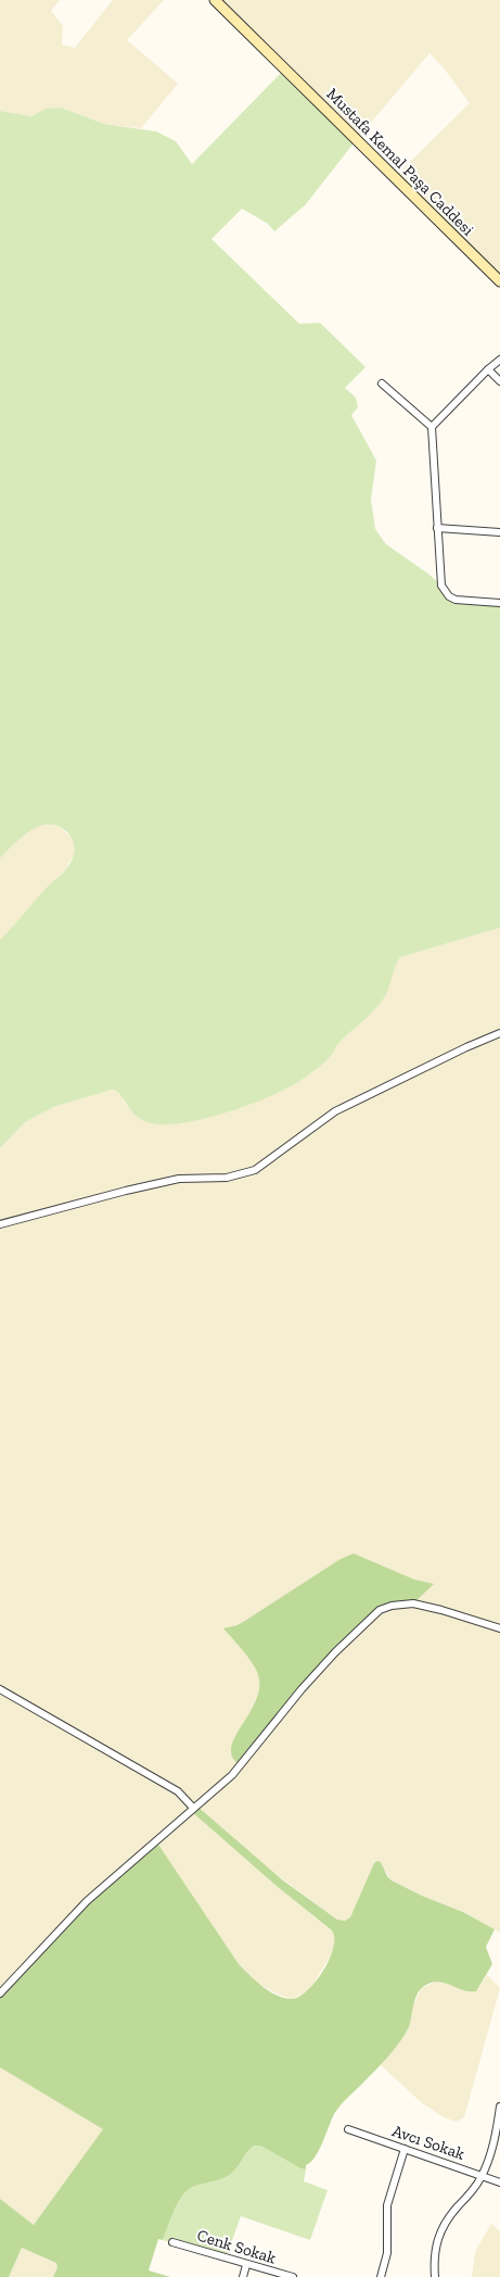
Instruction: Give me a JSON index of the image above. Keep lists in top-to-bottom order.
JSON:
{
  "streets": {
    "street": ["Mustafa Kemal Paşa Caddesi", "Avcı Sokak", "Cenk Sokak"]
  }
}
